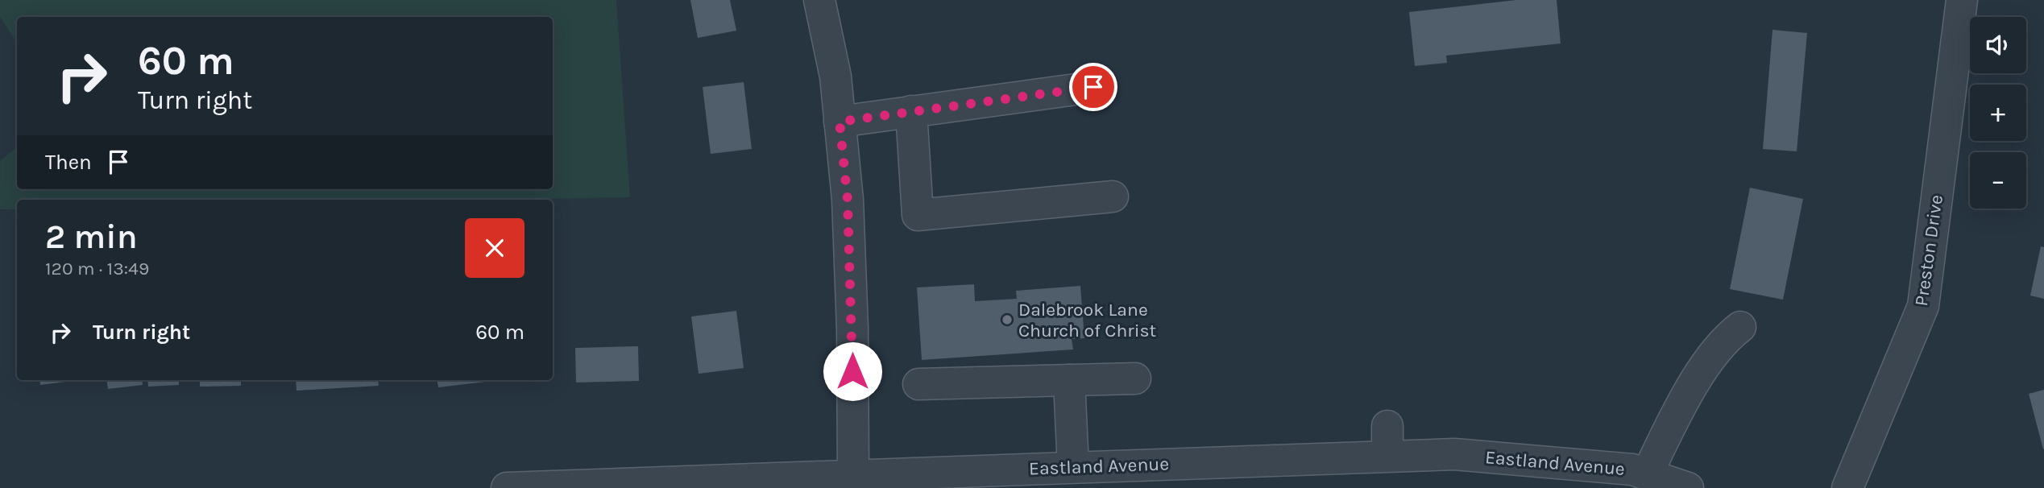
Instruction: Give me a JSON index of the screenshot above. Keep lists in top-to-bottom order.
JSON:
{
  "streets": {
    "street": ["Preston Drive", "Eastland Avenue"]
  },
  "places": ["Dalebrook Lane Church of Christ"],
  "page": {
    "map_buttons": ["+", "−"],
    "turn": ["60 m", "Turn right"],
    "then": "Then",
    "heading": ["2 min", "120 m · 13:49"],
    "list": [
      {
        "name": "Turn right",
        "value": "60 m"
      }
    ]
  }
}
